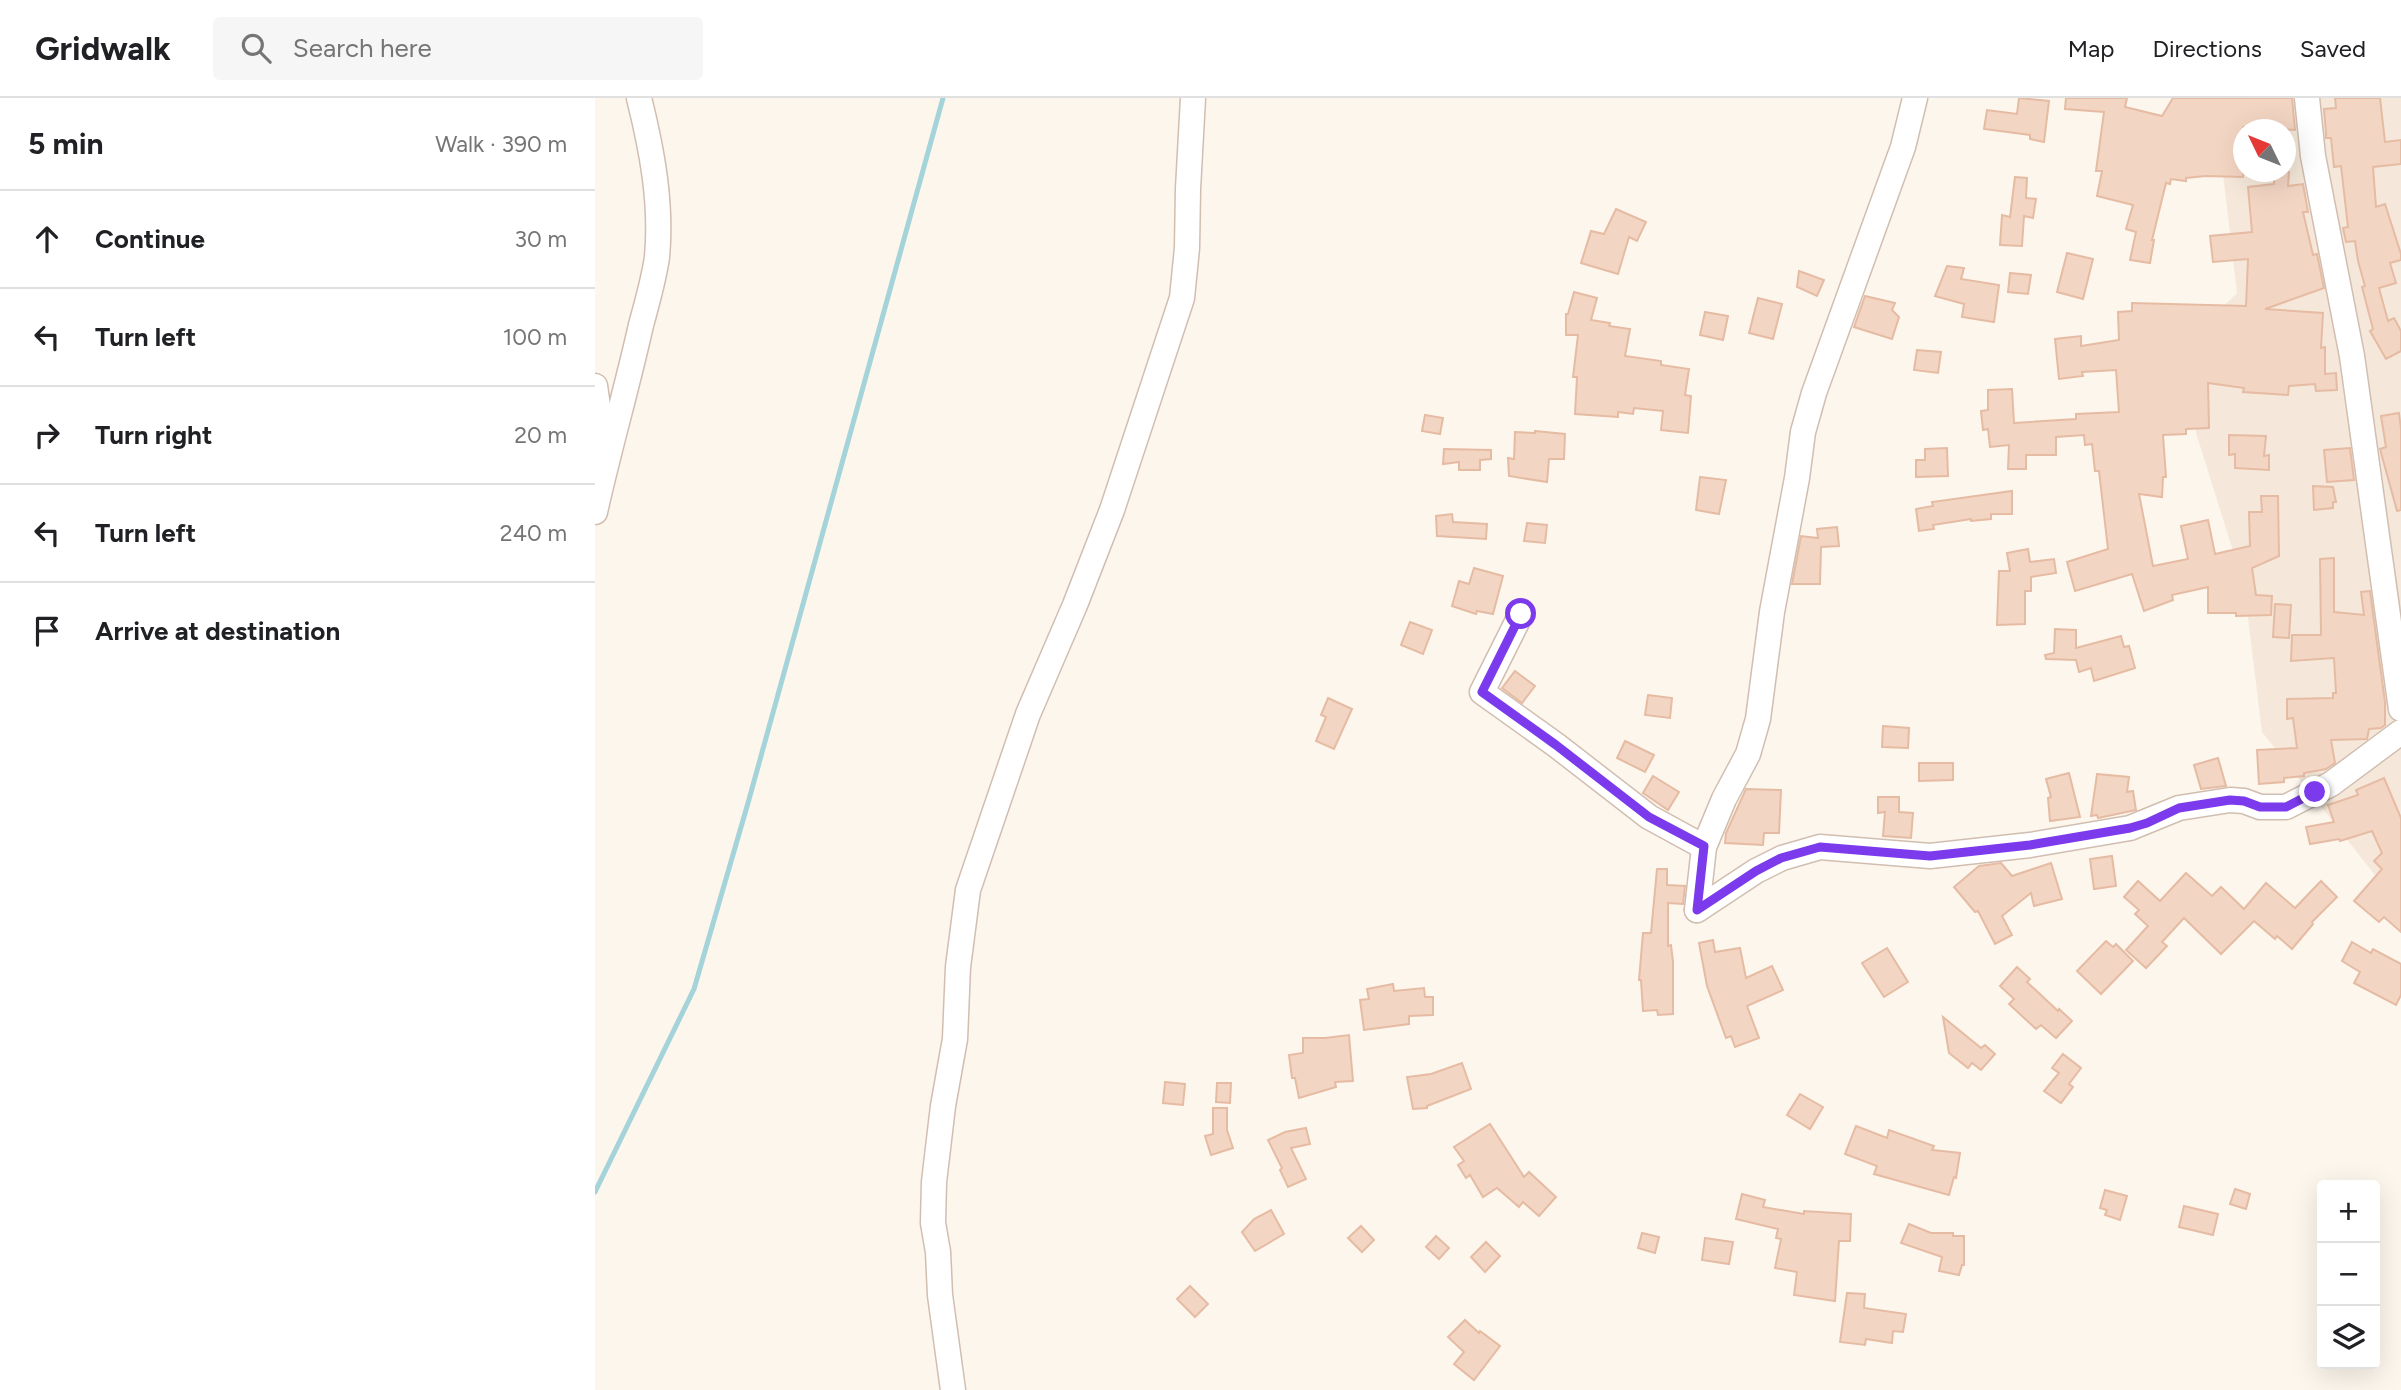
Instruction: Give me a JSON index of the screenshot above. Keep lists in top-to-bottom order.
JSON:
{
  "north": "top left",
  "page": {
    "header": "Gridwalk",
    "search": "Search here",
    "nav": ["Map", "Directions", "Saved"],
    "heading": ["5 min", "Walk · 390 m"],
    "list": [
      ["Continue", "30 m"],
      ["Turn left", "100 m"],
      ["Turn right", "20 m"],
      ["Turn left", "240 m"],
      "Arrive at destination"
    ],
    "map_buttons": ["+", "−"]
  }
}
